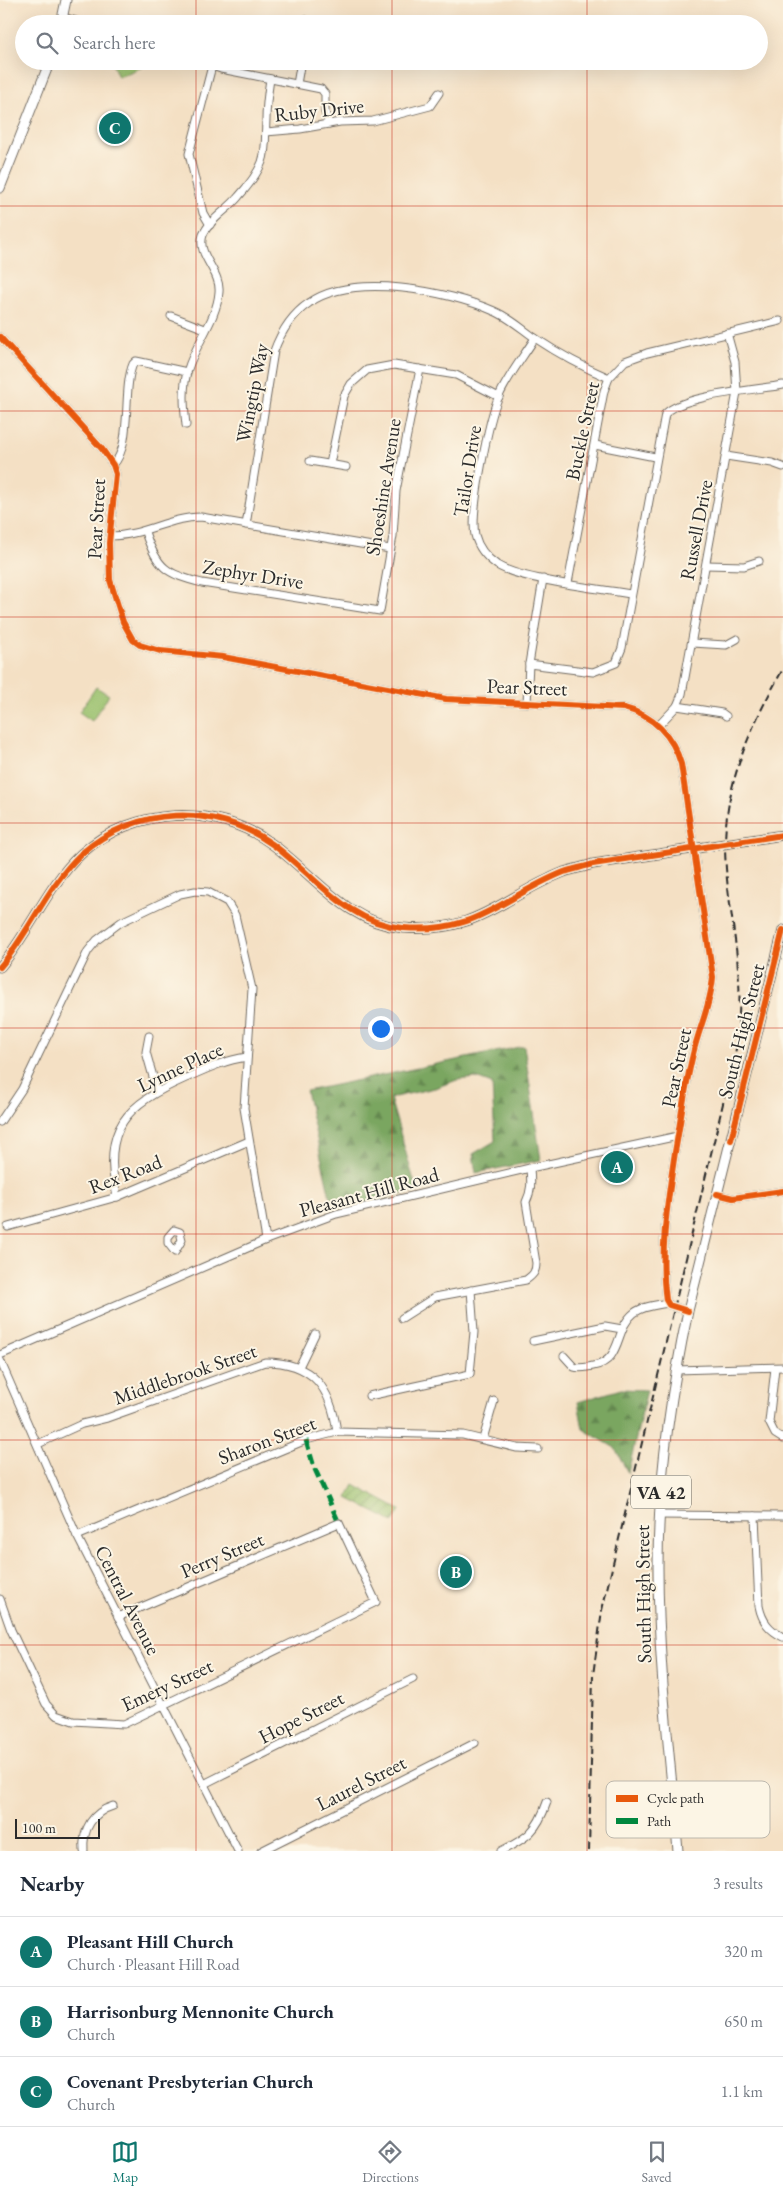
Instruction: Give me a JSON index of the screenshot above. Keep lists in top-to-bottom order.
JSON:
{
  "streets": {
    "main road": ["South High Street", "VA 42"],
    "street": [
      "Ruby Drive",
      "Wingtip Way",
      "Buckle Street",
      "Tailor Drive",
      "Shoeshine Avenue",
      "Pear Street",
      "Russell Drive",
      "Zephyr Drive",
      "Lynne Place",
      "Rex Road",
      "Pleasant Hill Road",
      "Middlebrook Street",
      "Sharon Street",
      "Perry Street",
      "Central Avenue",
      "Emery Street",
      "Hope Street",
      "Laurel Street"
    ]
  },
  "crossings": [
    ["Wingtip Way", "Buckle Street"],
    ["Wingtip Way", "Tailor Drive"],
    ["Buckle Street", "Tailor Drive"],
    ["Buckle Street", "Russell Drive"],
    ["Shoeshine Avenue", "Zephyr Drive"],
    ["Pear Street", "Russell Drive"],
    ["Pear Street", "Pleasant Hill Road"],
    ["Lynne Place", "Rex Road"],
    ["Middlebrook Street", "Central Avenue"],
    ["Sharon Street", "Central Avenue"],
    ["Perry Street", "Central Avenue"],
    ["Perry Street", "Emery Street"],
    ["Central Avenue", "Emery Street"],
    ["Central Avenue", "Hope Street"]
  ],
  "legend": ["Cycle path", "Path"],
  "scale_bar": "100 m",
  "page": {
    "search": "Search here",
    "pins": ["C", "A", "B"],
    "scale": "100 m",
    "heading": ["Nearby", "3 results"],
    "list": [
      {
        "mark": "A",
        "name": "Pleasant Hill Church",
        "note": "Church · Pleasant Hill Road",
        "value": "320 m"
      },
      {
        "mark": "B",
        "name": "Harrisonburg Mennonite Church",
        "note": "Church",
        "value": "650 m"
      },
      {
        "mark": "C",
        "name": "Covenant Presbyterian Church",
        "note": "Church",
        "value": "1.1 km"
      }
    ],
    "nav": ["Map", "Directions", "Saved"]
  }
}
